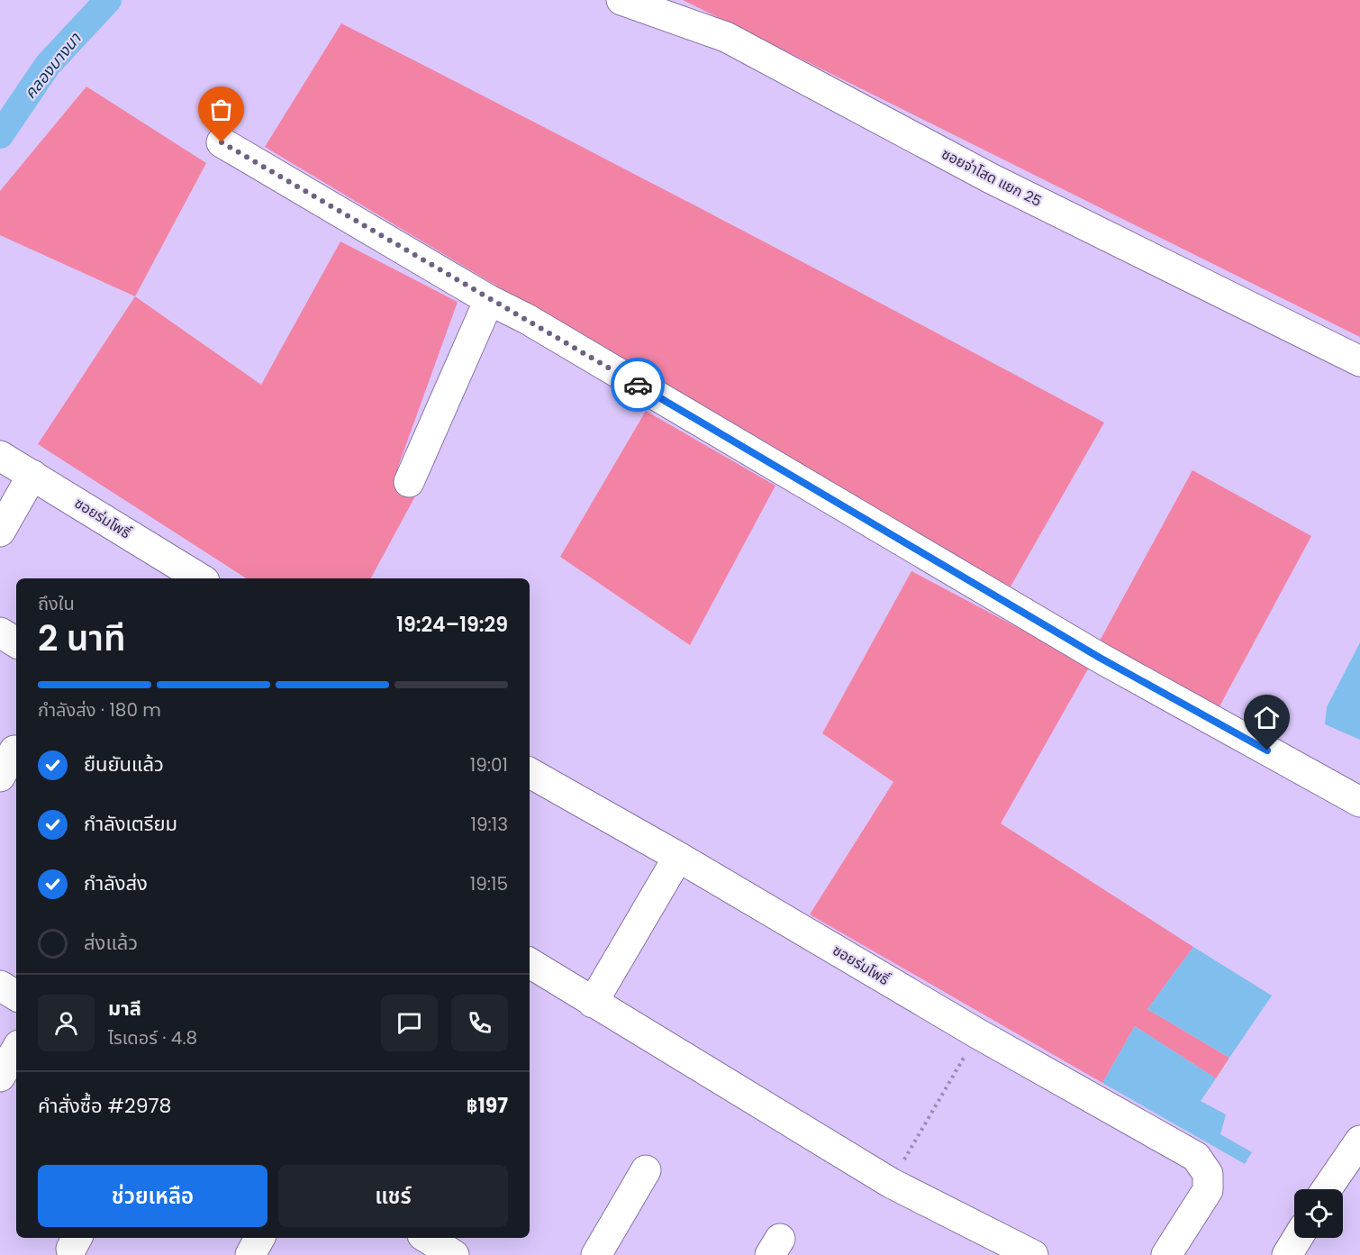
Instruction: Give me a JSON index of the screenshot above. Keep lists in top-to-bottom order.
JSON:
{
  "streets": {
    "street": ["ซอยจ่าโสด แยก 25", "ซอยร่มโพธิ์"]
  },
  "water": ["คลองบางนา"],
  "page": {
    "heading": ["2 นาที", "ถึงใน", "19:24–19:29"],
    "panel": [
      "มาลี",
      "ไรเดอร์ · 4.8",
      "คำสั่งซื้อ #2978",
      "฿197"
    ],
    "bar": "กำลังส่ง · 180 m",
    "list": [
      ["ยืนยันแล้ว", "19:01"],
      ["กำลังเตรียม", "19:13"],
      ["กำลังส่ง", "19:15"],
      "ส่งแล้ว"
    ],
    "buttons": ["ช่วยเหลือ", "แชร์"]
  }
}
